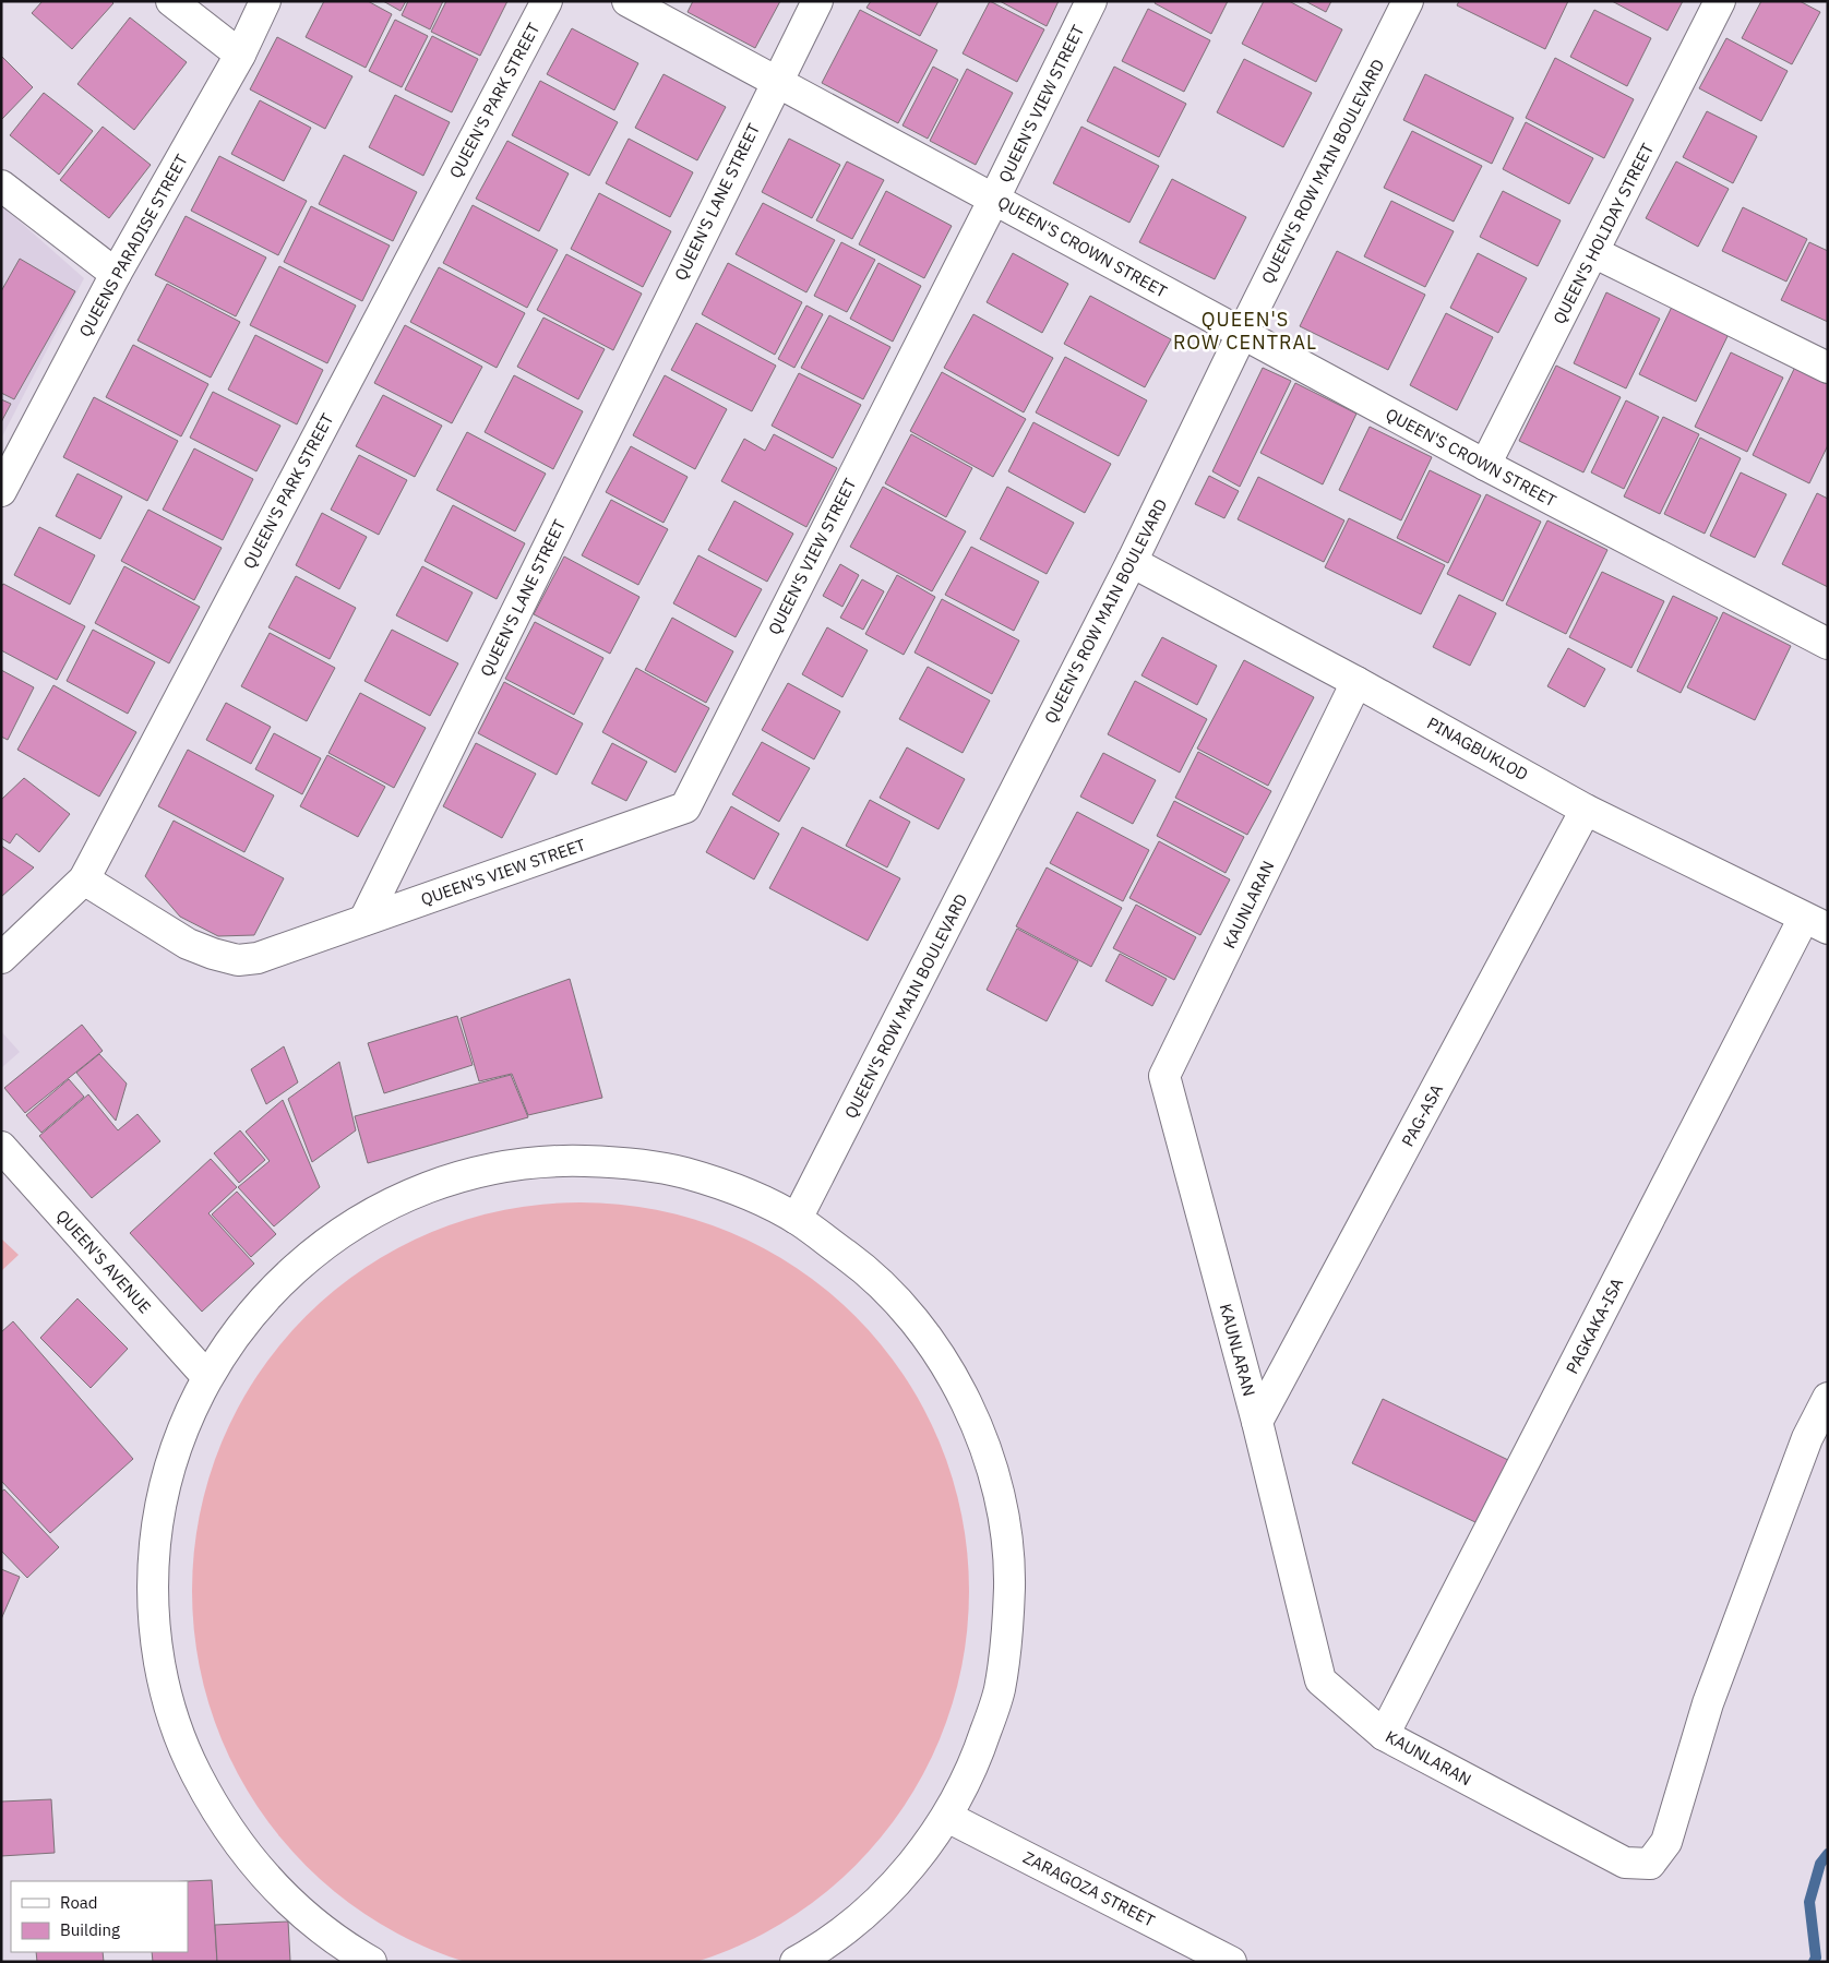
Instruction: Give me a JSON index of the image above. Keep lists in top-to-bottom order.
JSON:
{
  "streets": {
    "street": [
      "QUEEN'S PARK STREET",
      "QUEEN'S VIEW STREET",
      "QUEEN'S ROW MAIN BOULEVARD",
      "QUEEN'S LANE STREET",
      "QUEEN'S HOLIDAY STREET",
      "QUEENS PARADISE STREET",
      "QUEEN'S CROWN STREET",
      "PINAGBUKLOD",
      "KAUNLARAN",
      "PAG-ASA",
      "QUEEN'S AVENUE",
      "PAGKAKA-ISA",
      "ZARAGOZA STREET"
    ]
  },
  "crossings": [
    ["QUEEN'S VIEW STREET", "QUEEN'S LANE STREET"],
    ["QUEEN'S VIEW STREET", "QUEEN'S CROWN STREET"],
    ["QUEEN'S ROW MAIN BOULEVARD", "QUEEN'S CROWN STREET"],
    ["QUEEN'S ROW MAIN BOULEVARD", "PINAGBUKLOD"],
    ["QUEEN'S LANE STREET", "QUEEN'S CROWN STREET"],
    ["QUEEN'S HOLIDAY STREET", "QUEEN'S CROWN STREET"],
    ["PINAGBUKLOD", "KAUNLARAN"],
    ["PINAGBUKLOD", "PAG-ASA"],
    ["PINAGBUKLOD", "PAGKAKA-ISA"],
    ["KAUNLARAN", "PAG-ASA"],
    ["KAUNLARAN", "PAGKAKA-ISA"]
  ],
  "districts": ["QUEEN'S ROW CENTRAL"],
  "legend": ["Road", "Building"]
}
